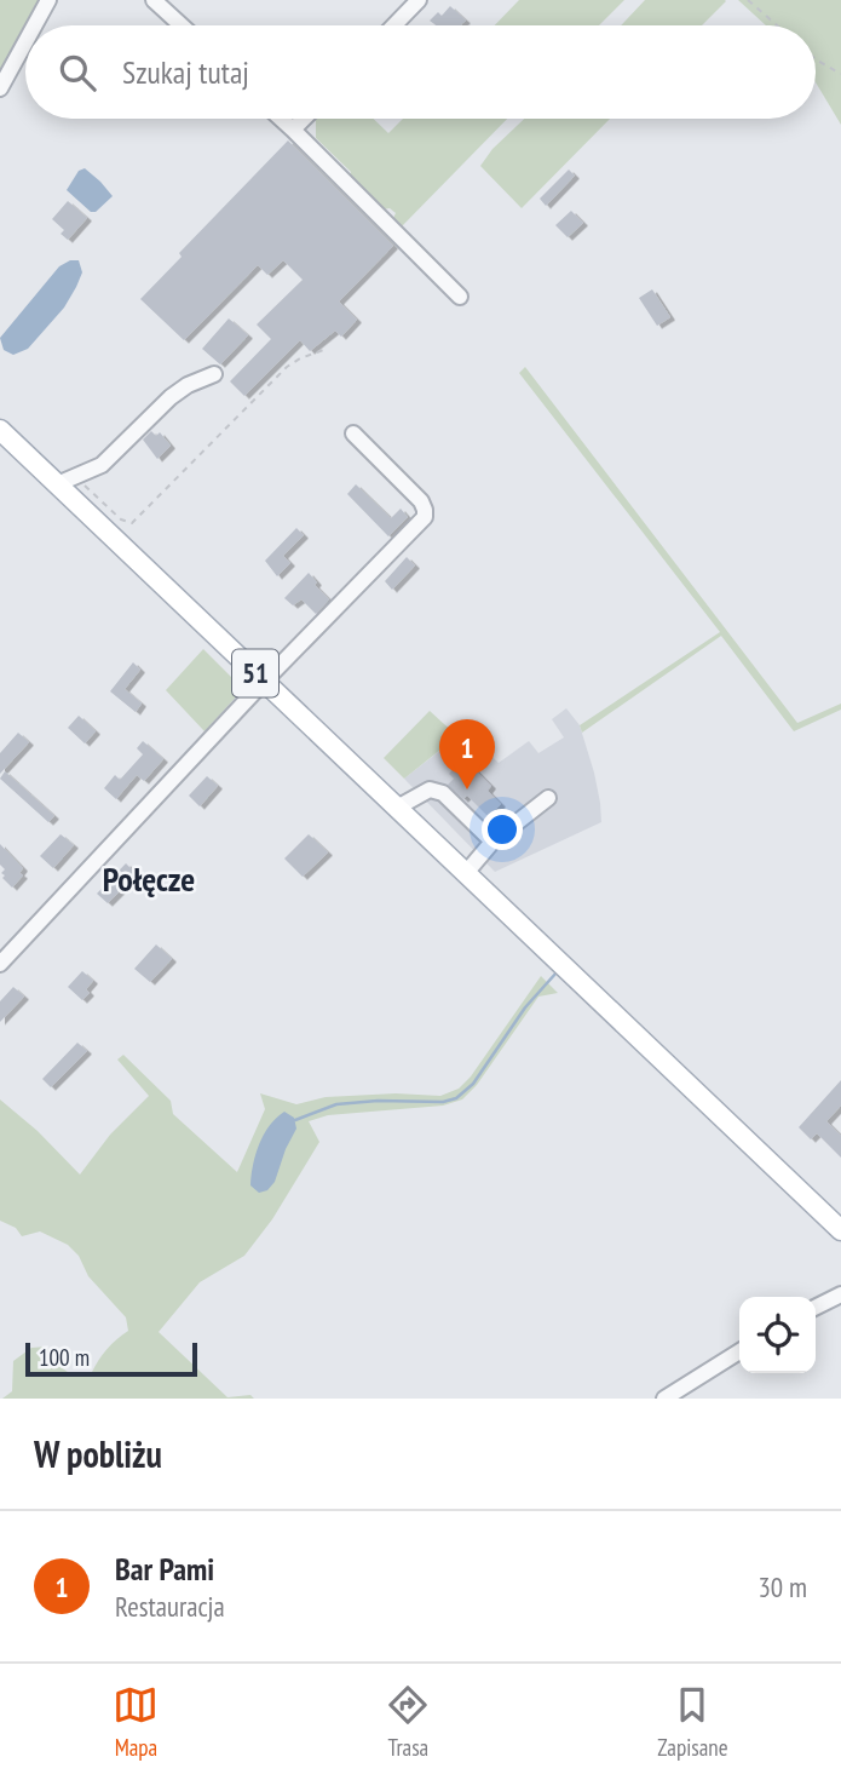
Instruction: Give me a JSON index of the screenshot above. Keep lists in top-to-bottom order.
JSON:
{
  "streets": {
    "main road": ["51"]
  },
  "districts": ["Połęcze"],
  "scale_bar": "100 m",
  "page": {
    "search": "Szukaj tutaj",
    "pins": "1",
    "scale": "100 m",
    "heading": "W pobliżu",
    "list": [
      {
        "mark": "1",
        "name": "Bar Pami",
        "note": "Restauracja",
        "value": "30 m"
      }
    ],
    "nav": ["Mapa", "Trasa", "Zapisane"]
  }
}
